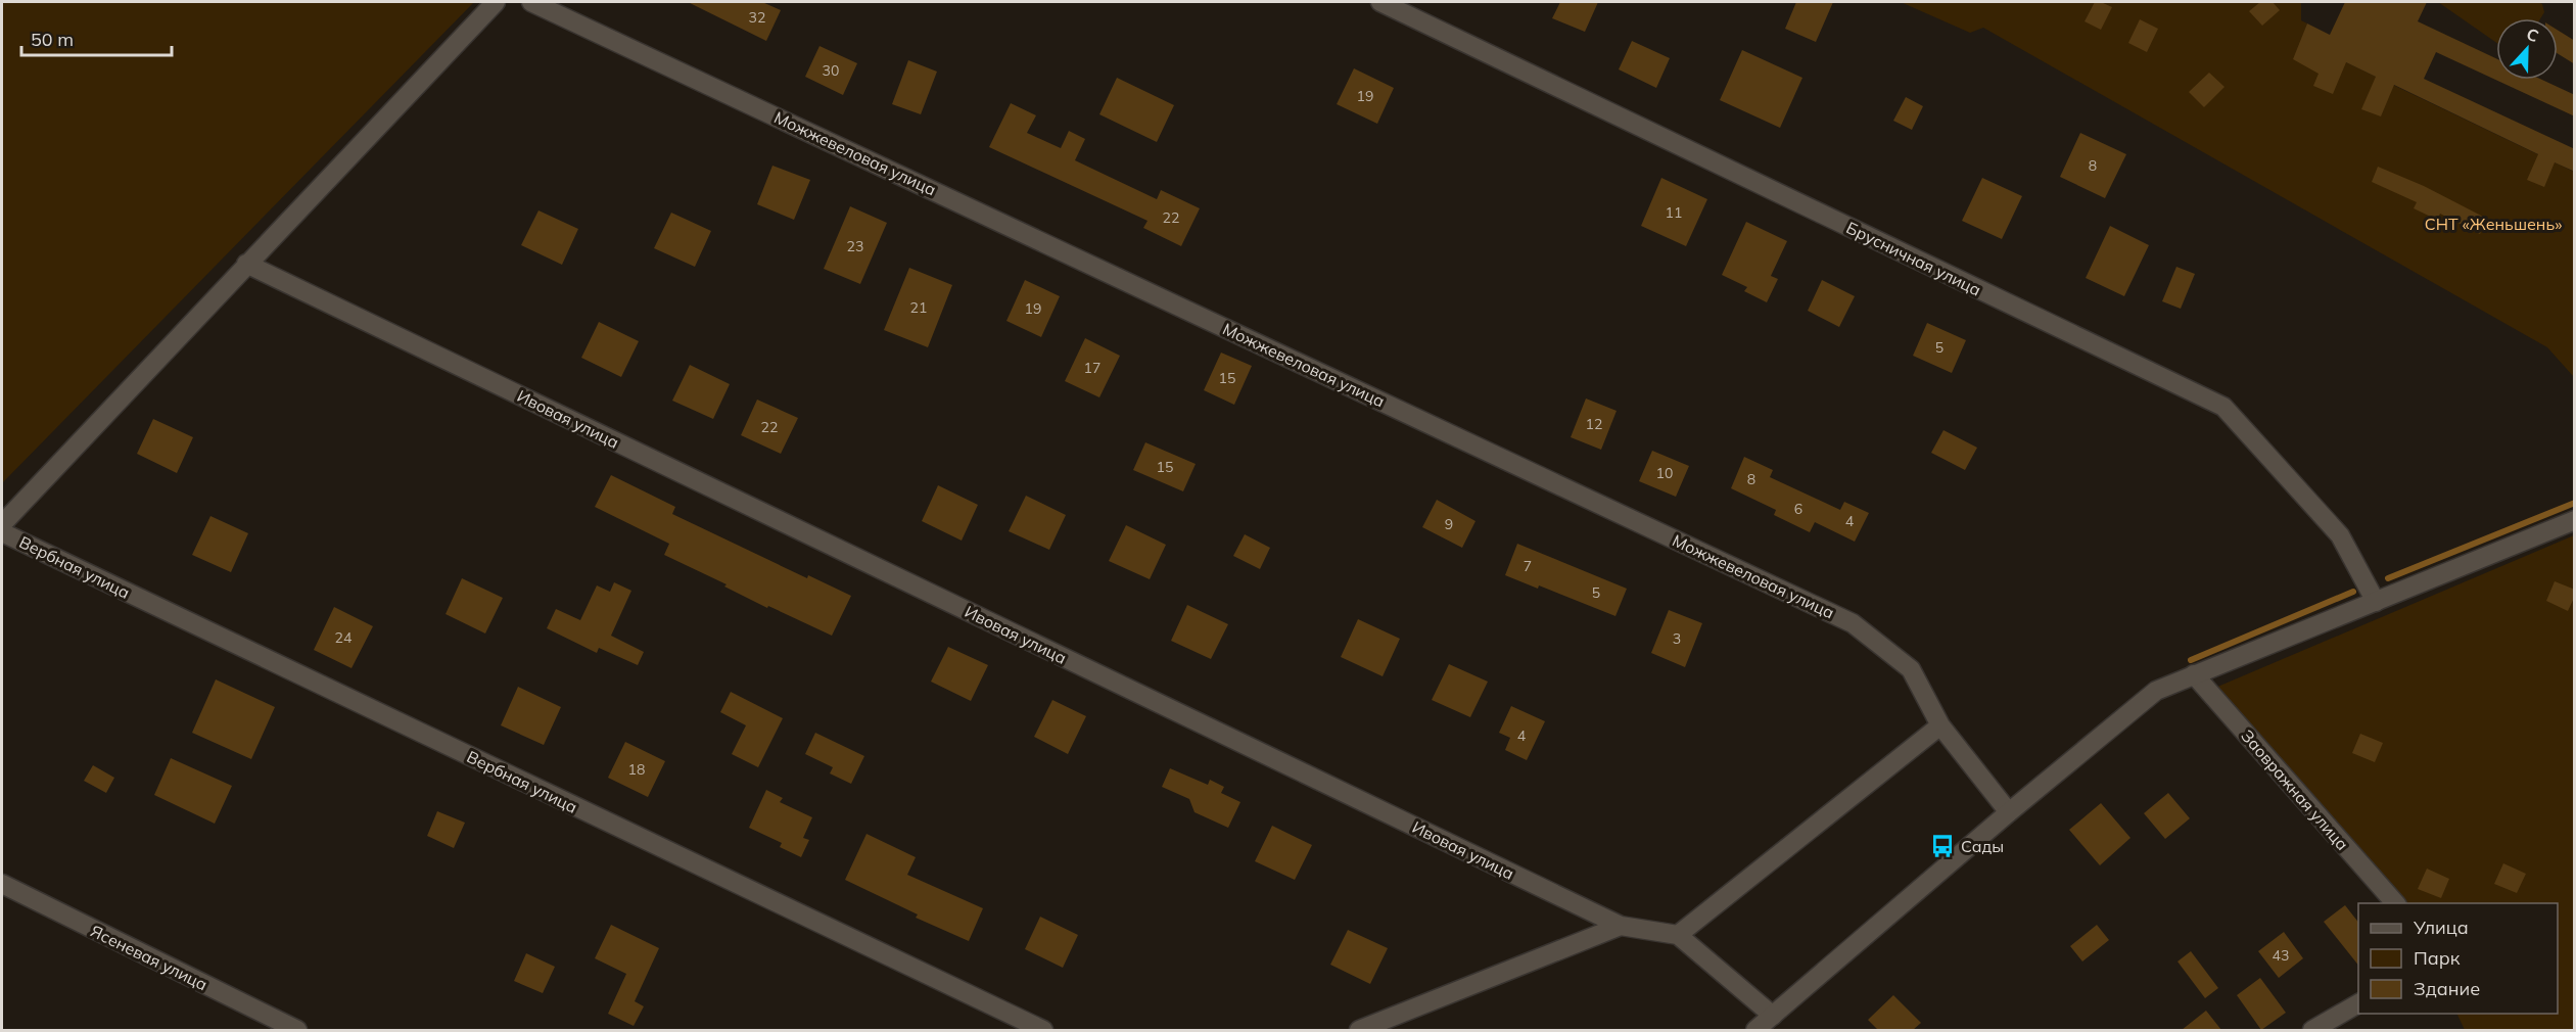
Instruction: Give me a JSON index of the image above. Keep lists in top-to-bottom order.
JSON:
{
  "streets": {
    "street": [
      "Можжевеловая улица",
      "Брусничная улица",
      "Ивовая улица",
      "Вербная улица",
      "Заовражная улица",
      "Ясеневая улица"
    ]
  },
  "parks": ["СНТ «Женьшень»"],
  "places": {
    "bus stop": ["Сады"]
  },
  "house_numbers": [
    "32",
    "30",
    "19",
    "8",
    "11",
    "22",
    "23",
    "21",
    "19",
    "5",
    "17",
    "15",
    "12",
    "22",
    "15",
    "10",
    "8",
    "6",
    "4",
    "9",
    "7",
    "5",
    "24",
    "3",
    "4",
    "18",
    "43"
  ],
  "legend": ["Улица", "Парк", "Здание"],
  "scale_bar": "50 m",
  "north": "top"
}
